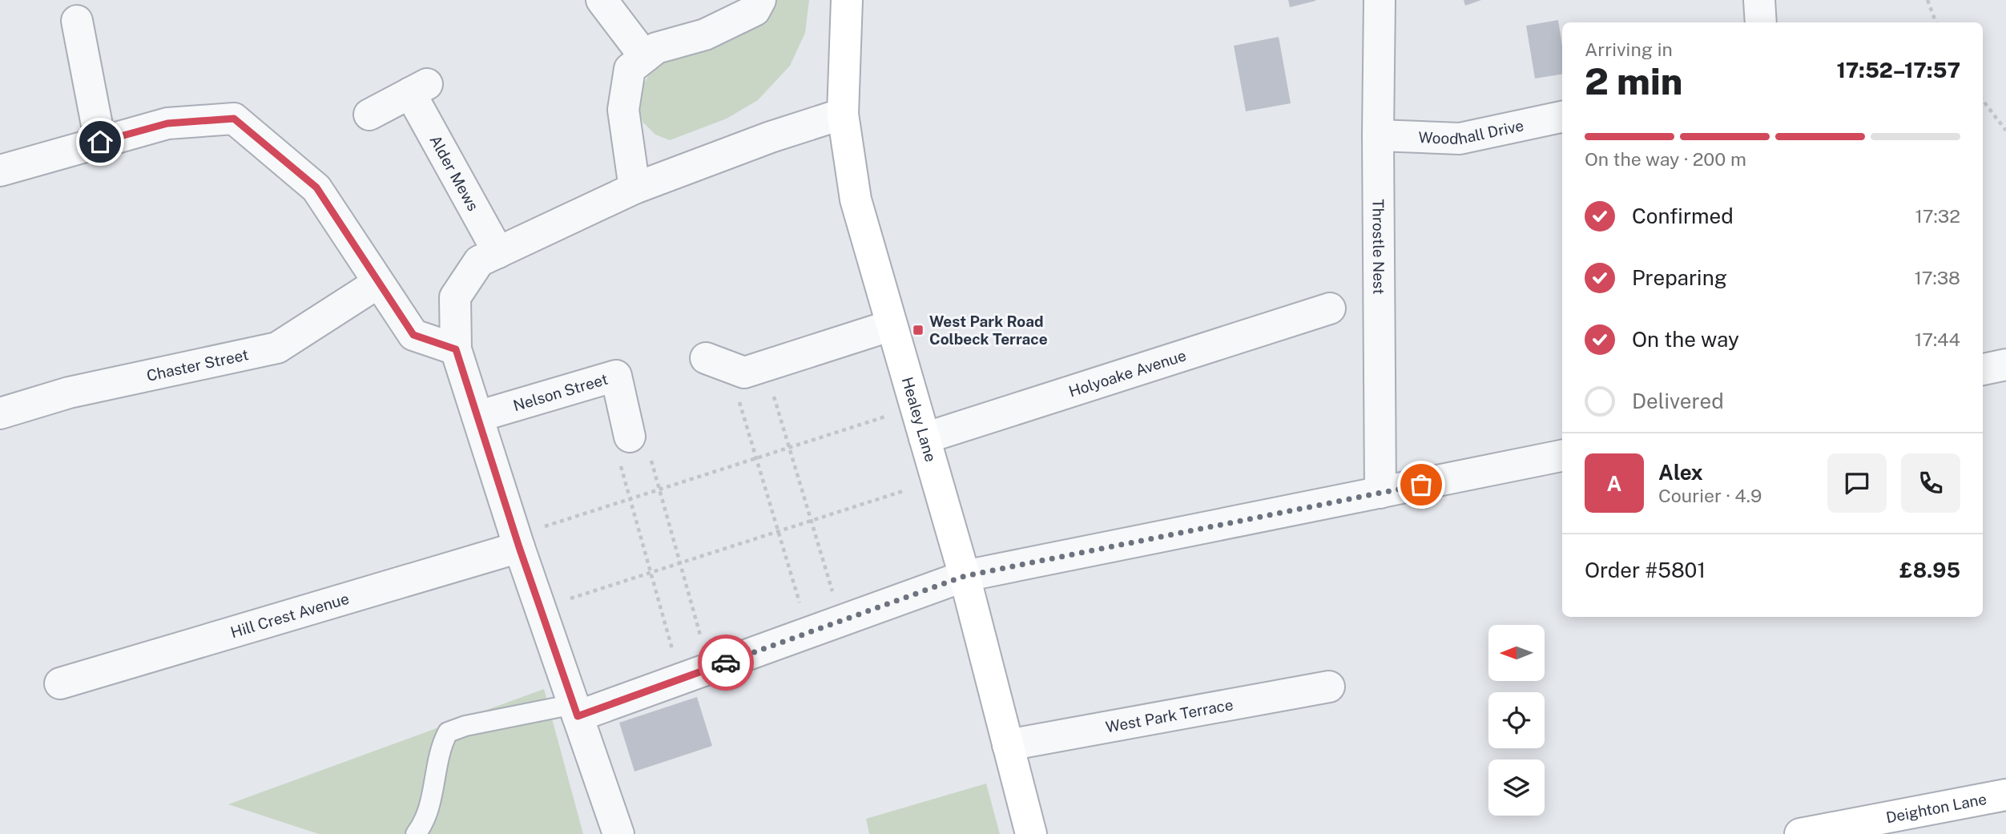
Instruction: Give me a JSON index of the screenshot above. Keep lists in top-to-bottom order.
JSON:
{
  "streets": {
    "main road": ["Healey Lane", "Deighton Lane"],
    "street": [
      "Woodhall Drive",
      "Alder Mews",
      "Throstle Nest",
      "Chaster Street",
      "Holyoake Avenue",
      "Nelson Street",
      "Hill Crest Avenue",
      "West Park Terrace"
    ]
  },
  "crossings": [
    ["Woodhall Drive", "Throstle Nest"],
    ["Holyoake Avenue", "Healey Lane"],
    ["Healey Lane", "West Park Terrace"]
  ],
  "places": {
    "transit": ["West Park Road Colbeck Terrace"]
  },
  "north": "left",
  "page": {
    "heading": ["2 min", "Arriving in", "17:52–17:57"],
    "panel": [
      "Alex",
      "Courier · 4.9",
      "Order #5801",
      "£8.95"
    ],
    "bar": "On the way · 200 m",
    "list": [
      ["Confirmed", "17:32"],
      ["Preparing", "17:38"],
      ["On the way", "17:44"],
      "Delivered"
    ],
    "round": "A"
  }
}
